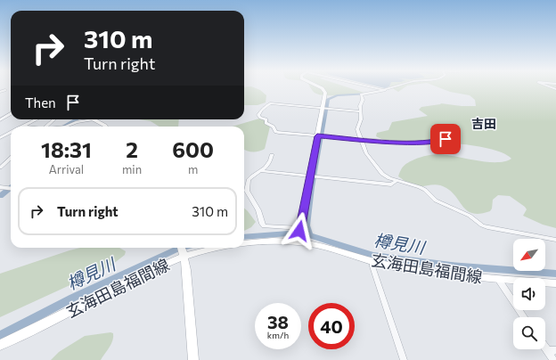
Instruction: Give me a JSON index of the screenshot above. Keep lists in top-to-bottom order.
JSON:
{
  "streets": {
    "street": ["玄海田島福間線"]
  },
  "districts": ["吉田"],
  "water": ["樽見川"],
  "north": "bottom left",
  "page": {
    "turn": ["310 m", "Turn right"],
    "then": "Then",
    "eta": [
      "18:31",
      "Arrival",
      "2",
      "min",
      "600",
      "m"
    ],
    "list": [
      {
        "name": "Turn right",
        "value": "310 m"
      }
    ],
    "speed": "38 km/h",
    "limit": "40"
  }
}
